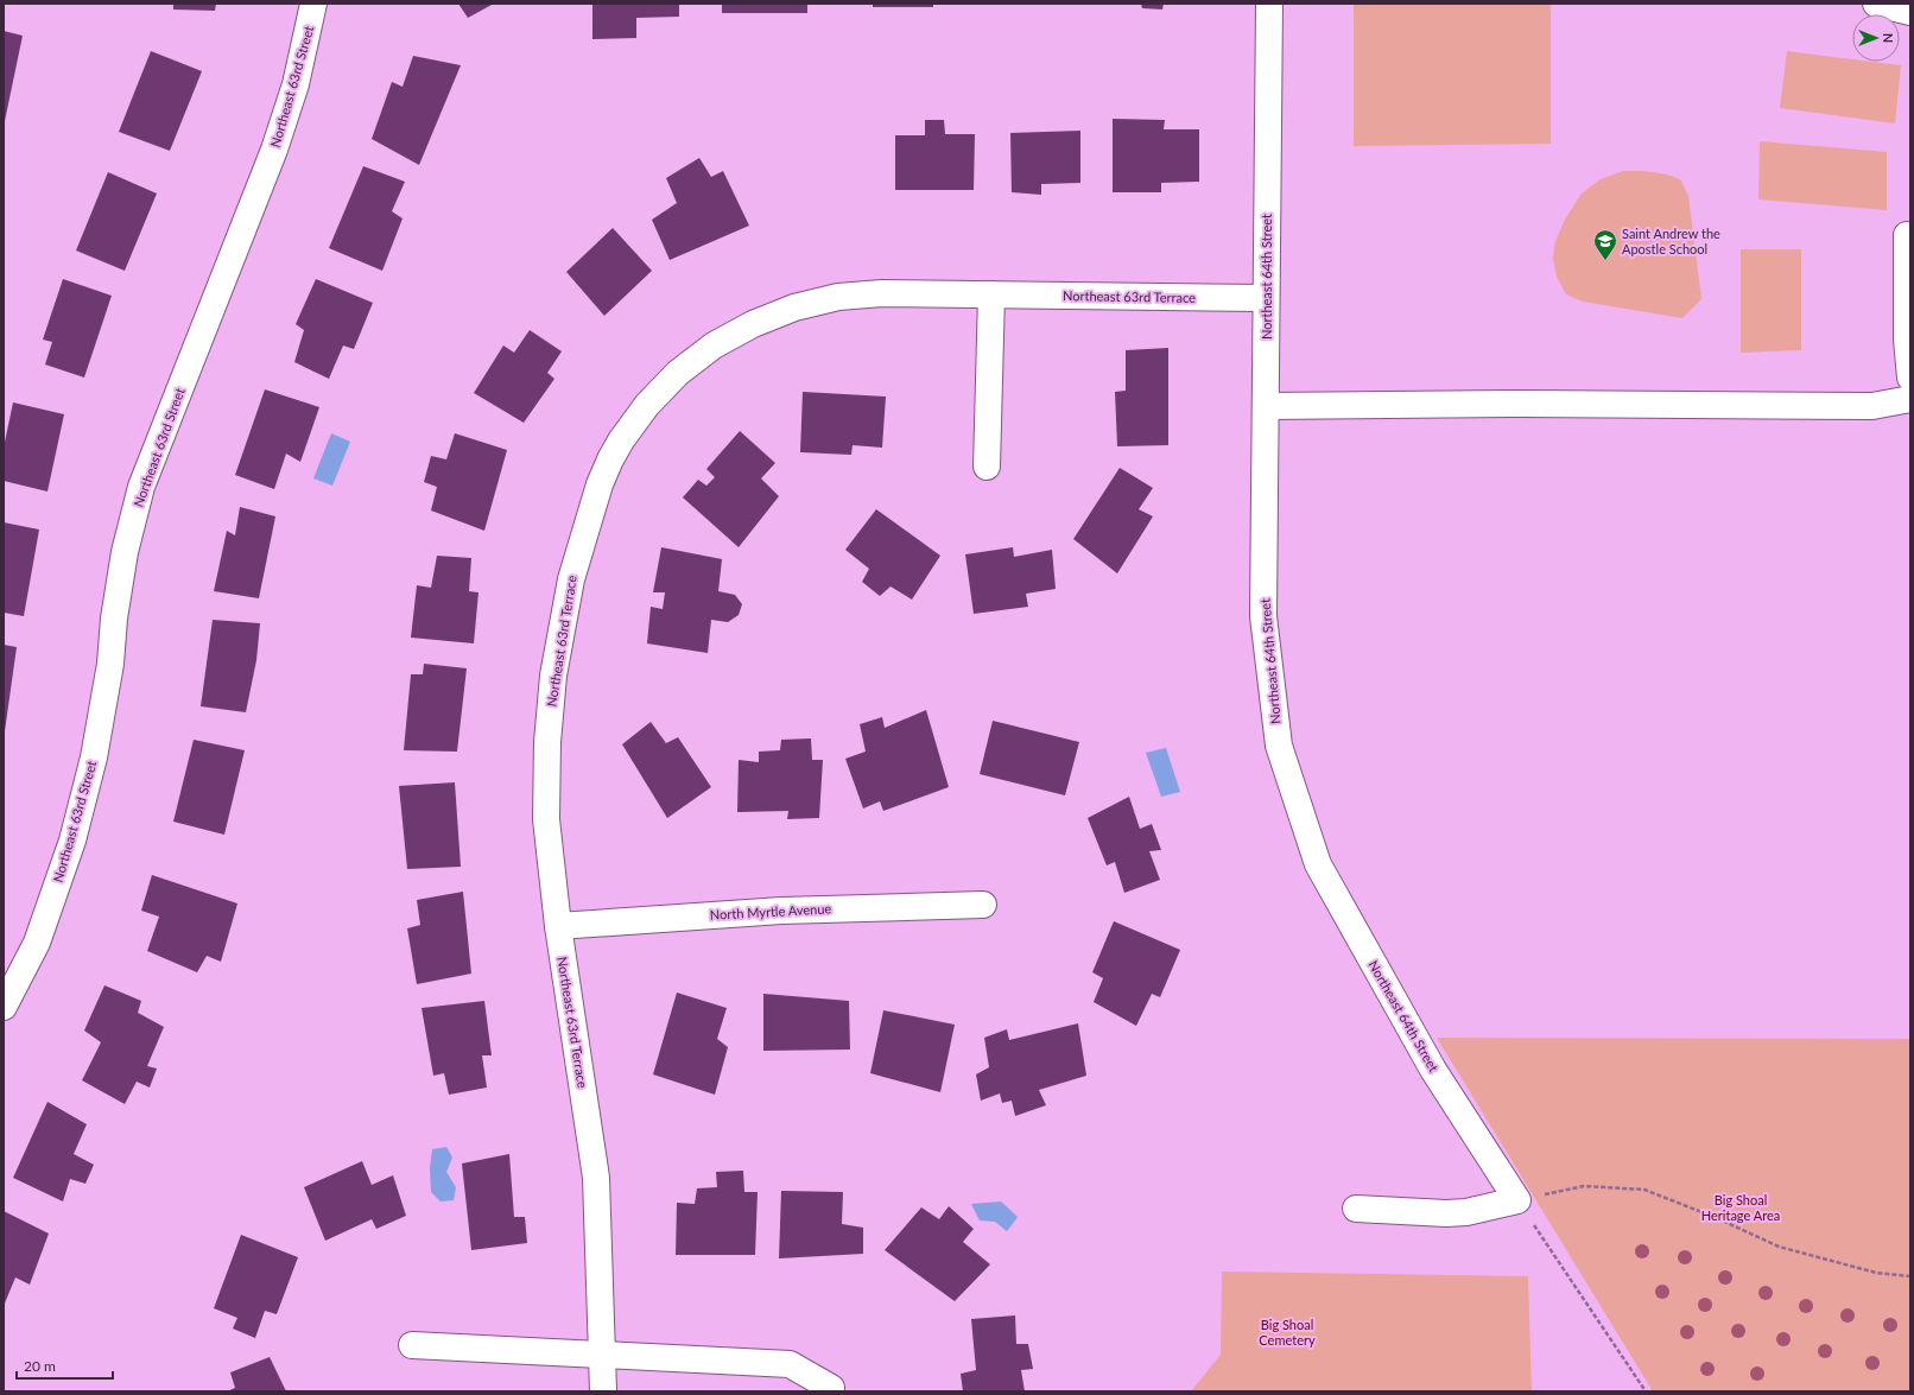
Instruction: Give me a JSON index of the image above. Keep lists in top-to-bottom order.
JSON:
{
  "streets": {
    "street": [
      "Northeast 63rd Street",
      "Northeast 64th Street",
      "Northeast 63rd Terrace",
      "North Myrtle Avenue"
    ]
  },
  "crossings": [
    ["Northeast 64th Street", "Northeast 63rd Terrace"],
    ["Northeast 63rd Terrace", "North Myrtle Avenue"]
  ],
  "parks": ["Big Shoal Heritage Area", "Big Shoal Cemetery"],
  "places": {
    "school or university": ["Saint Andrew the Apostle School"]
  },
  "scale_bar": "20 m",
  "north": "right"
}
